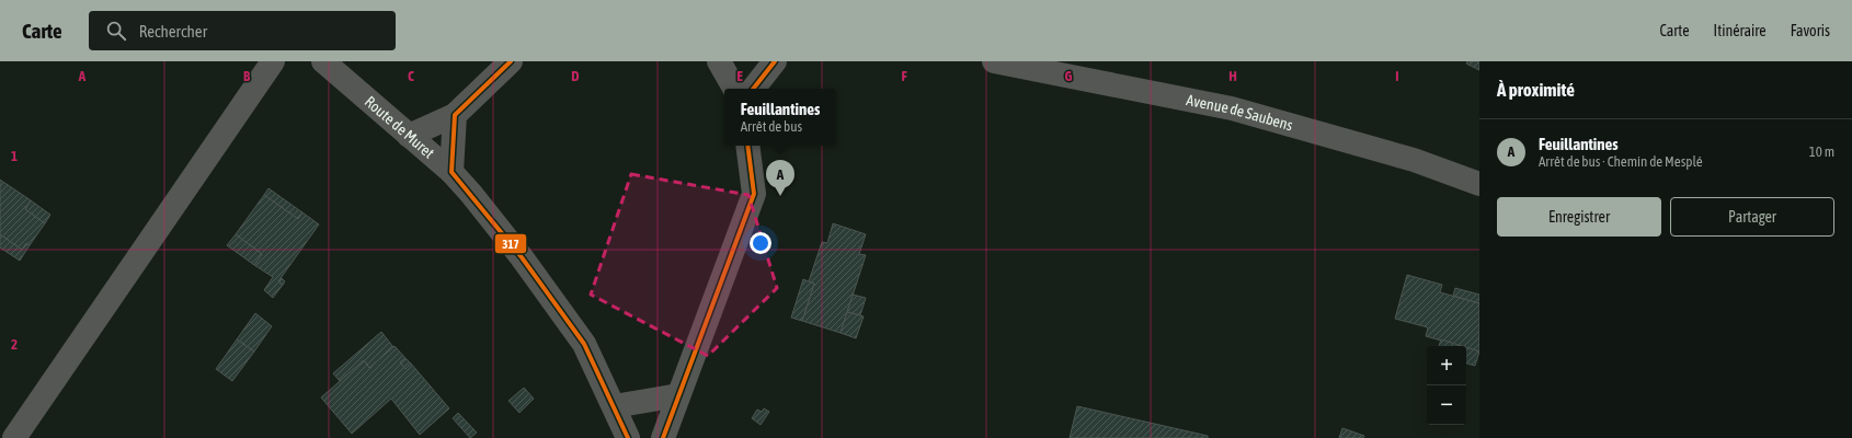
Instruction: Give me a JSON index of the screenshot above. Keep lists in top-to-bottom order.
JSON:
{
  "streets": {
    "street": ["Avenue de Saubens", "Route de Muret"]
  },
  "lines": ["transit line 317"],
  "page": {
    "header": "Carte",
    "search": "Rechercher",
    "nav": ["Carte", "Itinéraire", "Favoris"],
    "heading": "À proximité",
    "popup": ["Feuillantines", "Arrêt de bus"],
    "list": [
      {
        "mark": "A",
        "name": "Feuillantines",
        "note": "Arrêt de bus · Chemin de Mesplé",
        "value": "10 m"
      }
    ],
    "pins": "A",
    "buttons": ["Enregistrer", "Partager"],
    "map_buttons": ["+", "−"]
  },
  "grid": {
    "columns": [
      "A",
      "B",
      "C",
      "D",
      "E",
      "F",
      "G",
      "H",
      "I"
    ],
    "rows": ["1", "2"]
  }
}
